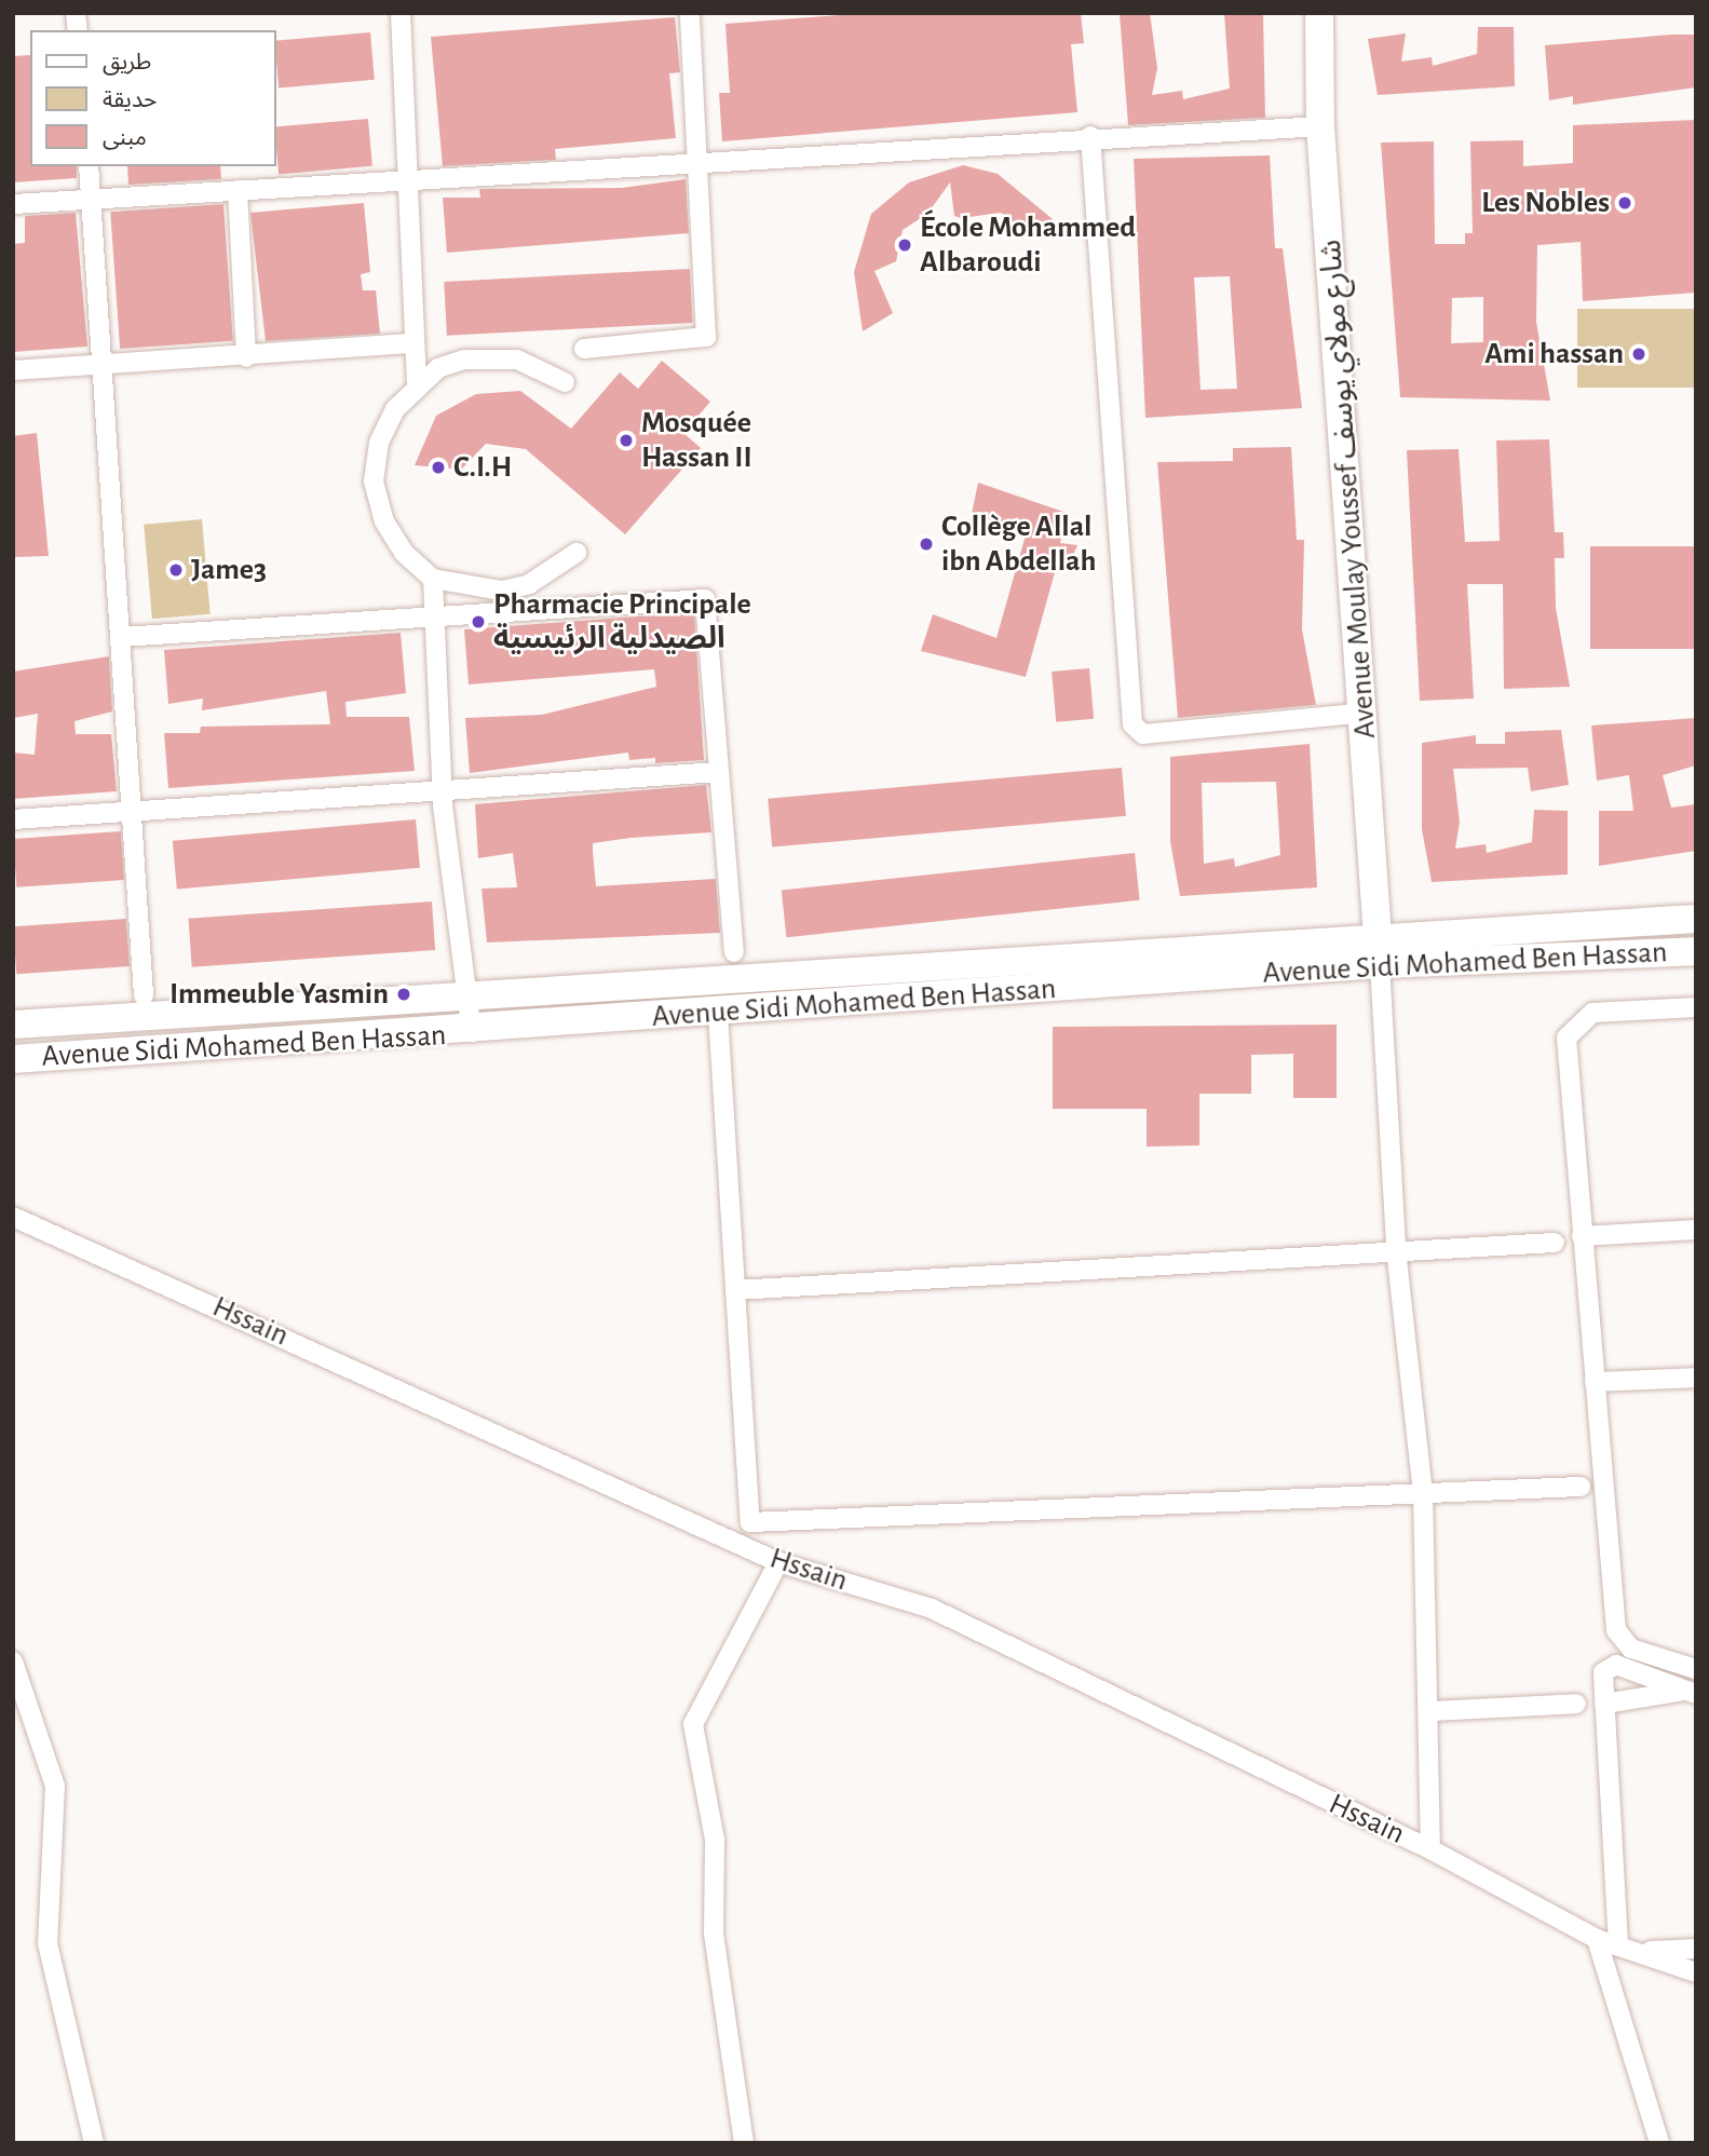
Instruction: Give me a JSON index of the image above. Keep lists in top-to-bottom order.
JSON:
{
  "streets": {
    "street": ["Avenue Moulay Youssef شارع مولاي يوسف", "Avenue Sidi Mohamed Ben Hassan", "Hssain"]
  },
  "crossings": [
    ["Avenue Moulay Youssef شارع مولاي يوسف", "Avenue Sidi Mohamed Ben Hassan"]
  ],
  "places": [
    "Les Nobles",
    "École Mohammed Albaroudi",
    "Ami hassan",
    "Mosquée Hassan II",
    "C.I.H",
    "Collège Allal ibn Abdellah",
    "Jame3",
    "Pharmacie Principale الصيدلية الرئيسية",
    "Immeuble Yasmin"
  ],
  "legend": ["طريق", "حديقة", "مبنى"]
}
